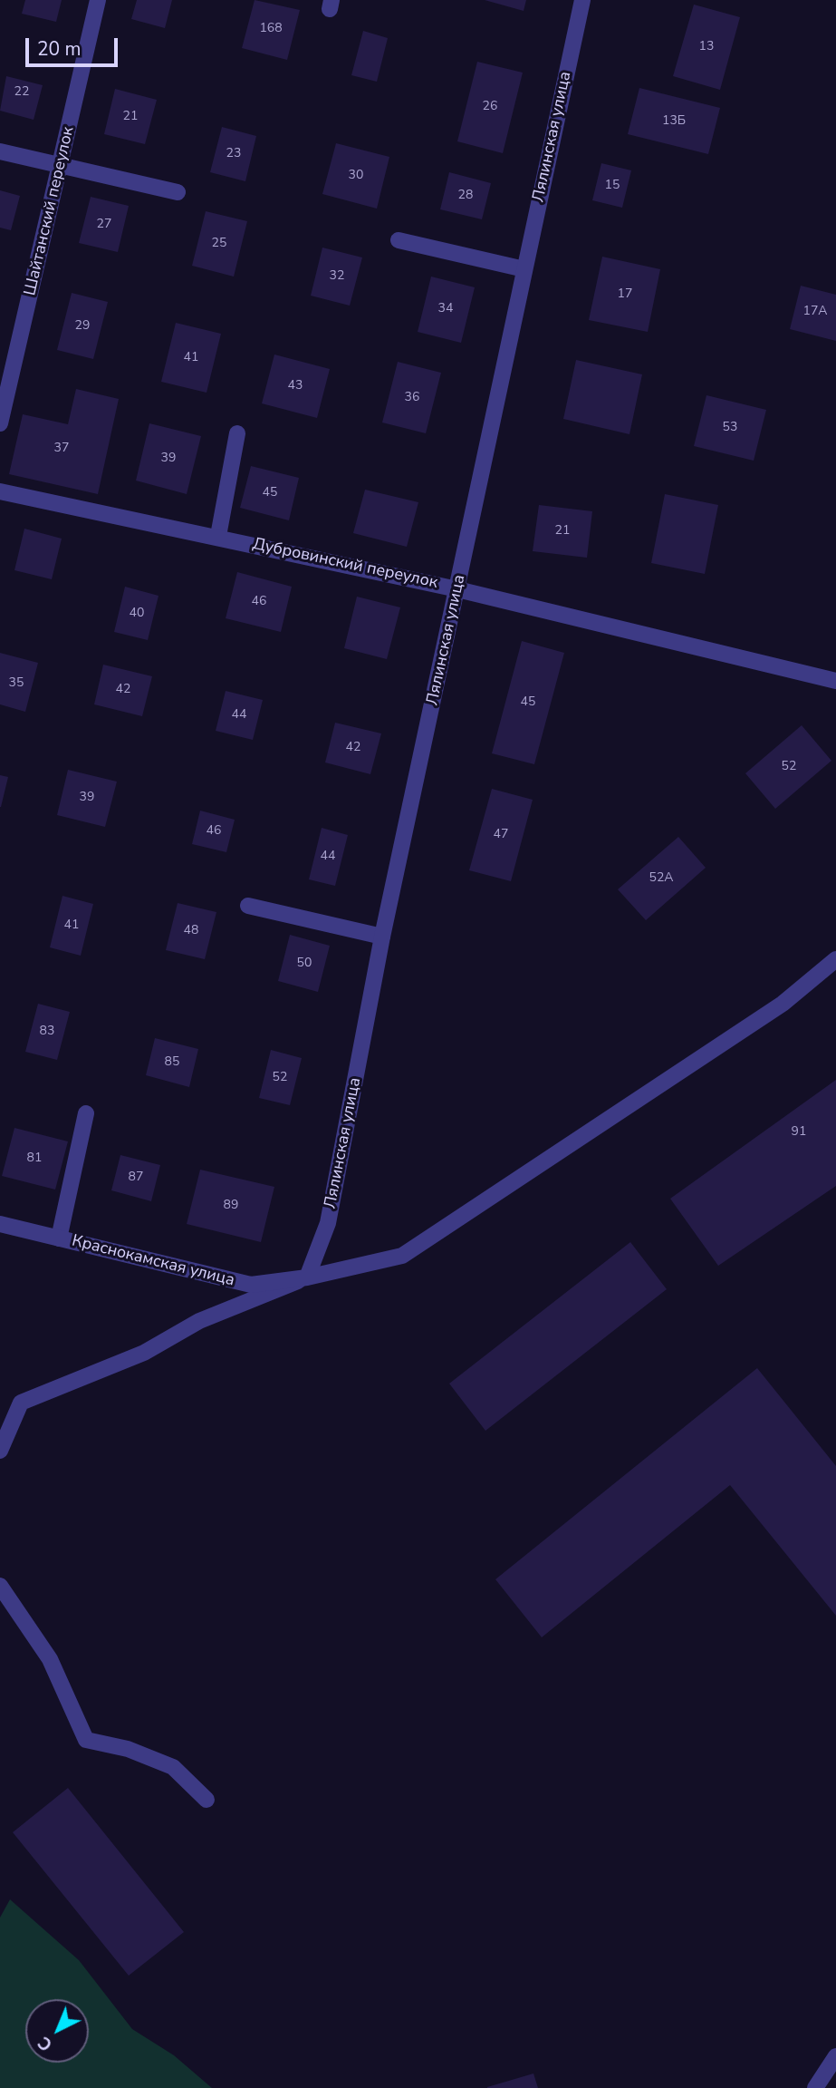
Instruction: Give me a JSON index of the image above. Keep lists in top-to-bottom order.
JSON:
{
  "streets": {
    "street": [
      "Лялинская улица",
      "Шайтанский переулок",
      "Дубровинский переулок",
      "Краснокамская улица"
    ]
  },
  "crossings": [
    ["Лялинская улица", "Дубровинский переулок"],
    ["Лялинская улица", "Краснокамская улица"]
  ],
  "house_numbers": [
    "168",
    "13",
    "22",
    "26",
    "21",
    "13Б",
    "23",
    "30",
    "15",
    "28",
    "27",
    "25",
    "32",
    "17",
    "34",
    "17А",
    "29",
    "41",
    "43",
    "36",
    "53",
    "37",
    "39",
    "45",
    "21",
    "46",
    "40",
    "35",
    "42",
    "45",
    "44",
    "42",
    "52",
    "39",
    "46",
    "47",
    "44",
    "52А",
    "41",
    "48",
    "50",
    "83",
    "85",
    "52",
    "91",
    "81",
    "87",
    "89"
  ],
  "scale_bar": "20 m",
  "north": "bottom left"
}
